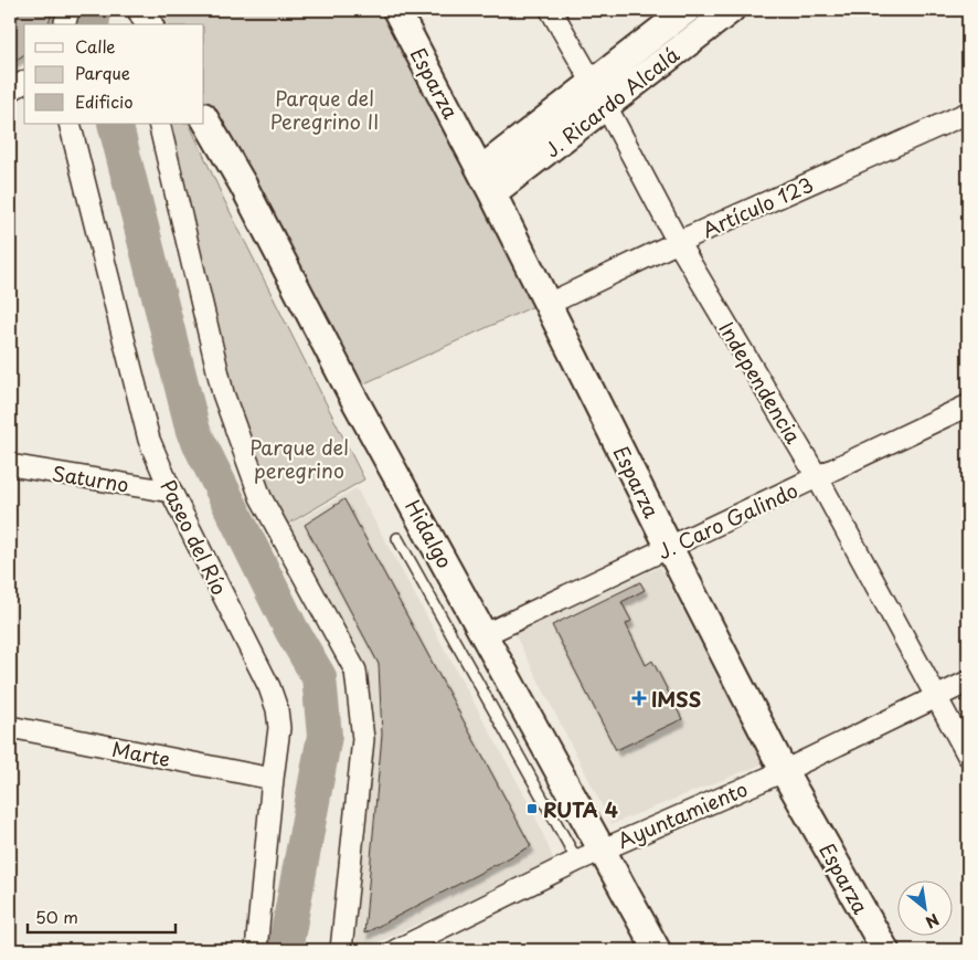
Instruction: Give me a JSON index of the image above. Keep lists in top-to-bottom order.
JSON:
{
  "streets": {
    "street": [
      "Esparza",
      "J. Ricardo Alcalá",
      "Artículo 123",
      "Independencia",
      "Saturno",
      "J. Caro Galindo",
      "Hidalgo",
      "Paseo del Río",
      "Marte",
      "Ayuntamiento"
    ]
  },
  "crossings": [
    ["Esparza", "J. Ricardo Alcalá"],
    ["Esparza", "Artículo 123"],
    ["Esparza", "J. Caro Galindo"],
    ["Esparza", "Ayuntamiento"],
    ["J. Ricardo Alcalá", "Independencia"],
    ["Artículo 123", "Independencia"],
    ["Independencia", "J. Caro Galindo"],
    ["Independencia", "Ayuntamiento"],
    ["Saturno", "Paseo del Río"],
    ["J. Caro Galindo", "Hidalgo"],
    ["Hidalgo", "Ayuntamiento"],
    ["Paseo del Río", "Marte"]
  ],
  "parks": ["Parque del Peregrino II", "Parque del peregrino"],
  "places": {
    "health": ["IMSS"],
    "transit": ["RUTA 4"]
  },
  "legend": ["Calle", "Parque", "Edificio"],
  "scale_bar": "50 m",
  "north": "bottom right"
}
